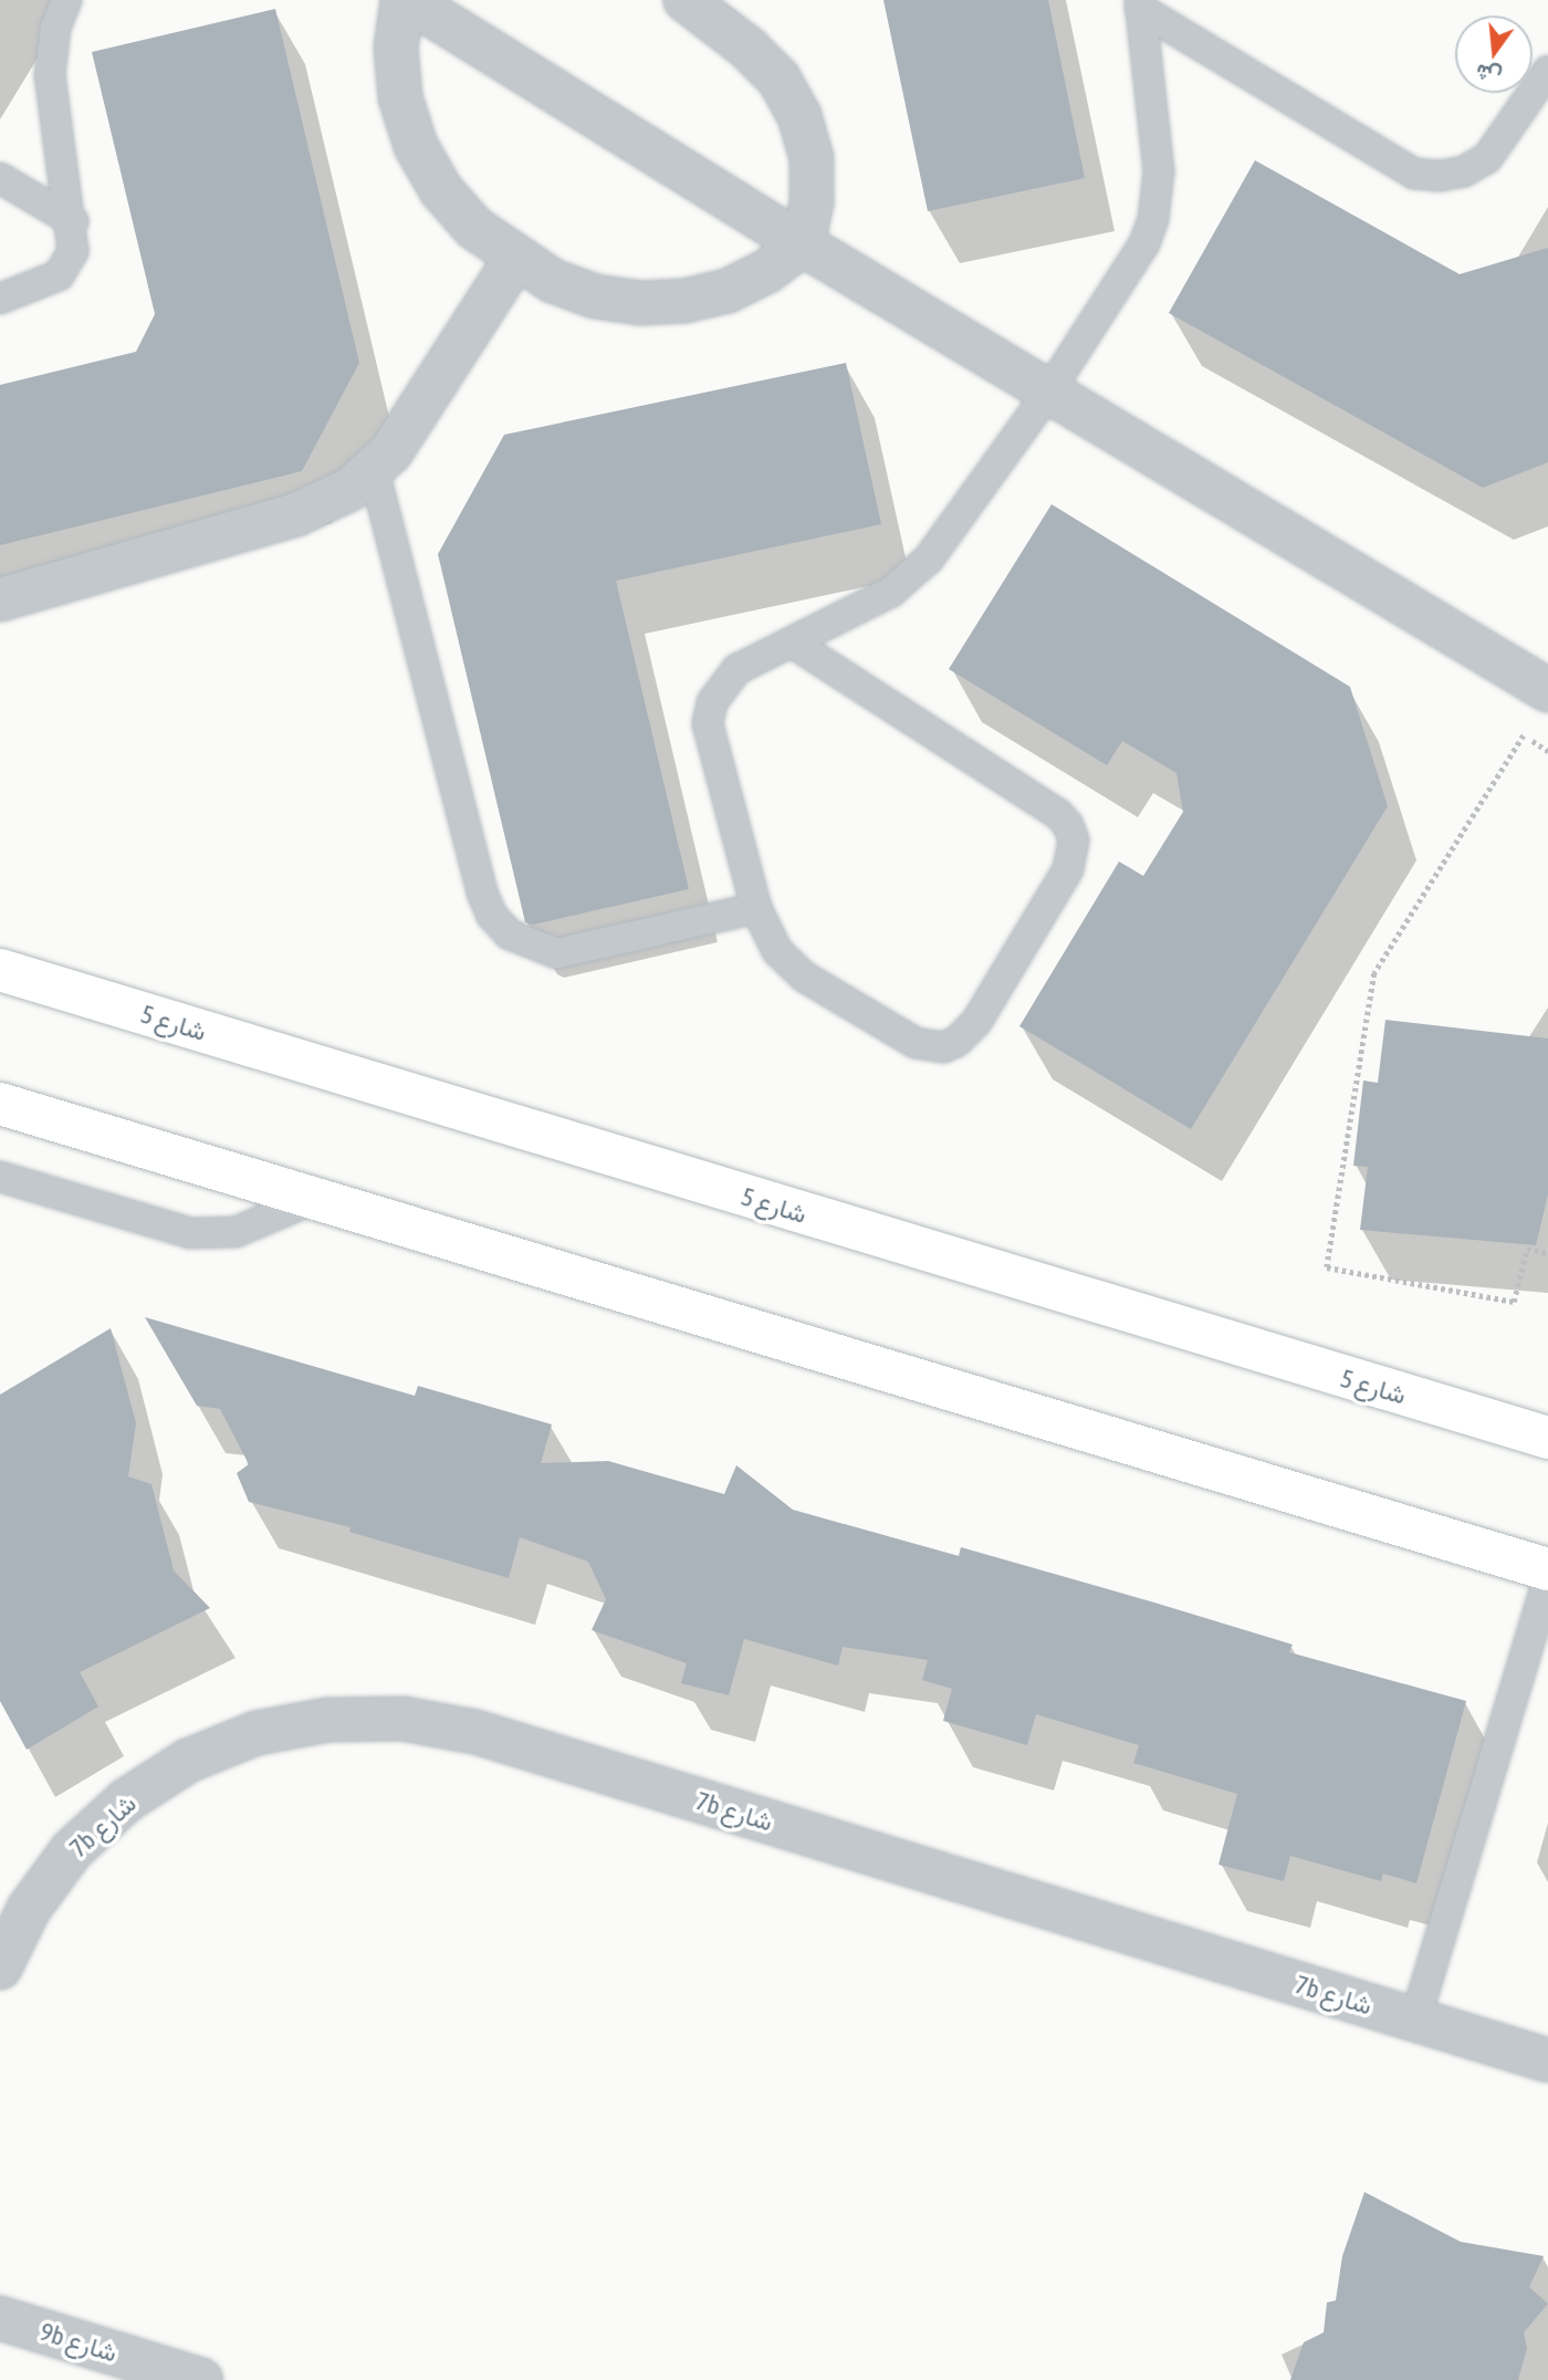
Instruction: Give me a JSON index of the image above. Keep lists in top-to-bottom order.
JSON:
{
  "streets": {
    "street": ["شارع 5", "7b شارع", "9b شارع"]
  },
  "north": "bottom"
}
